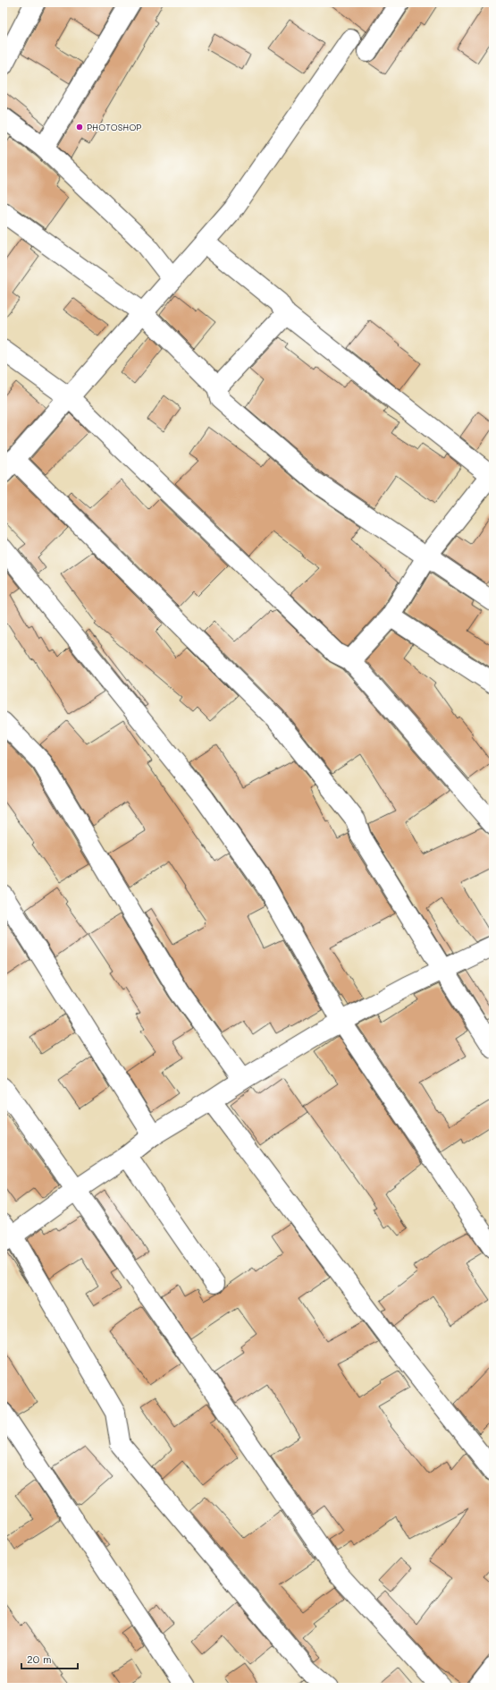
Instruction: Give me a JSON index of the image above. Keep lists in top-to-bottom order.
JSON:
{
  "places": ["PHOTOSHOP"],
  "scale_bar": "20 m"
}
